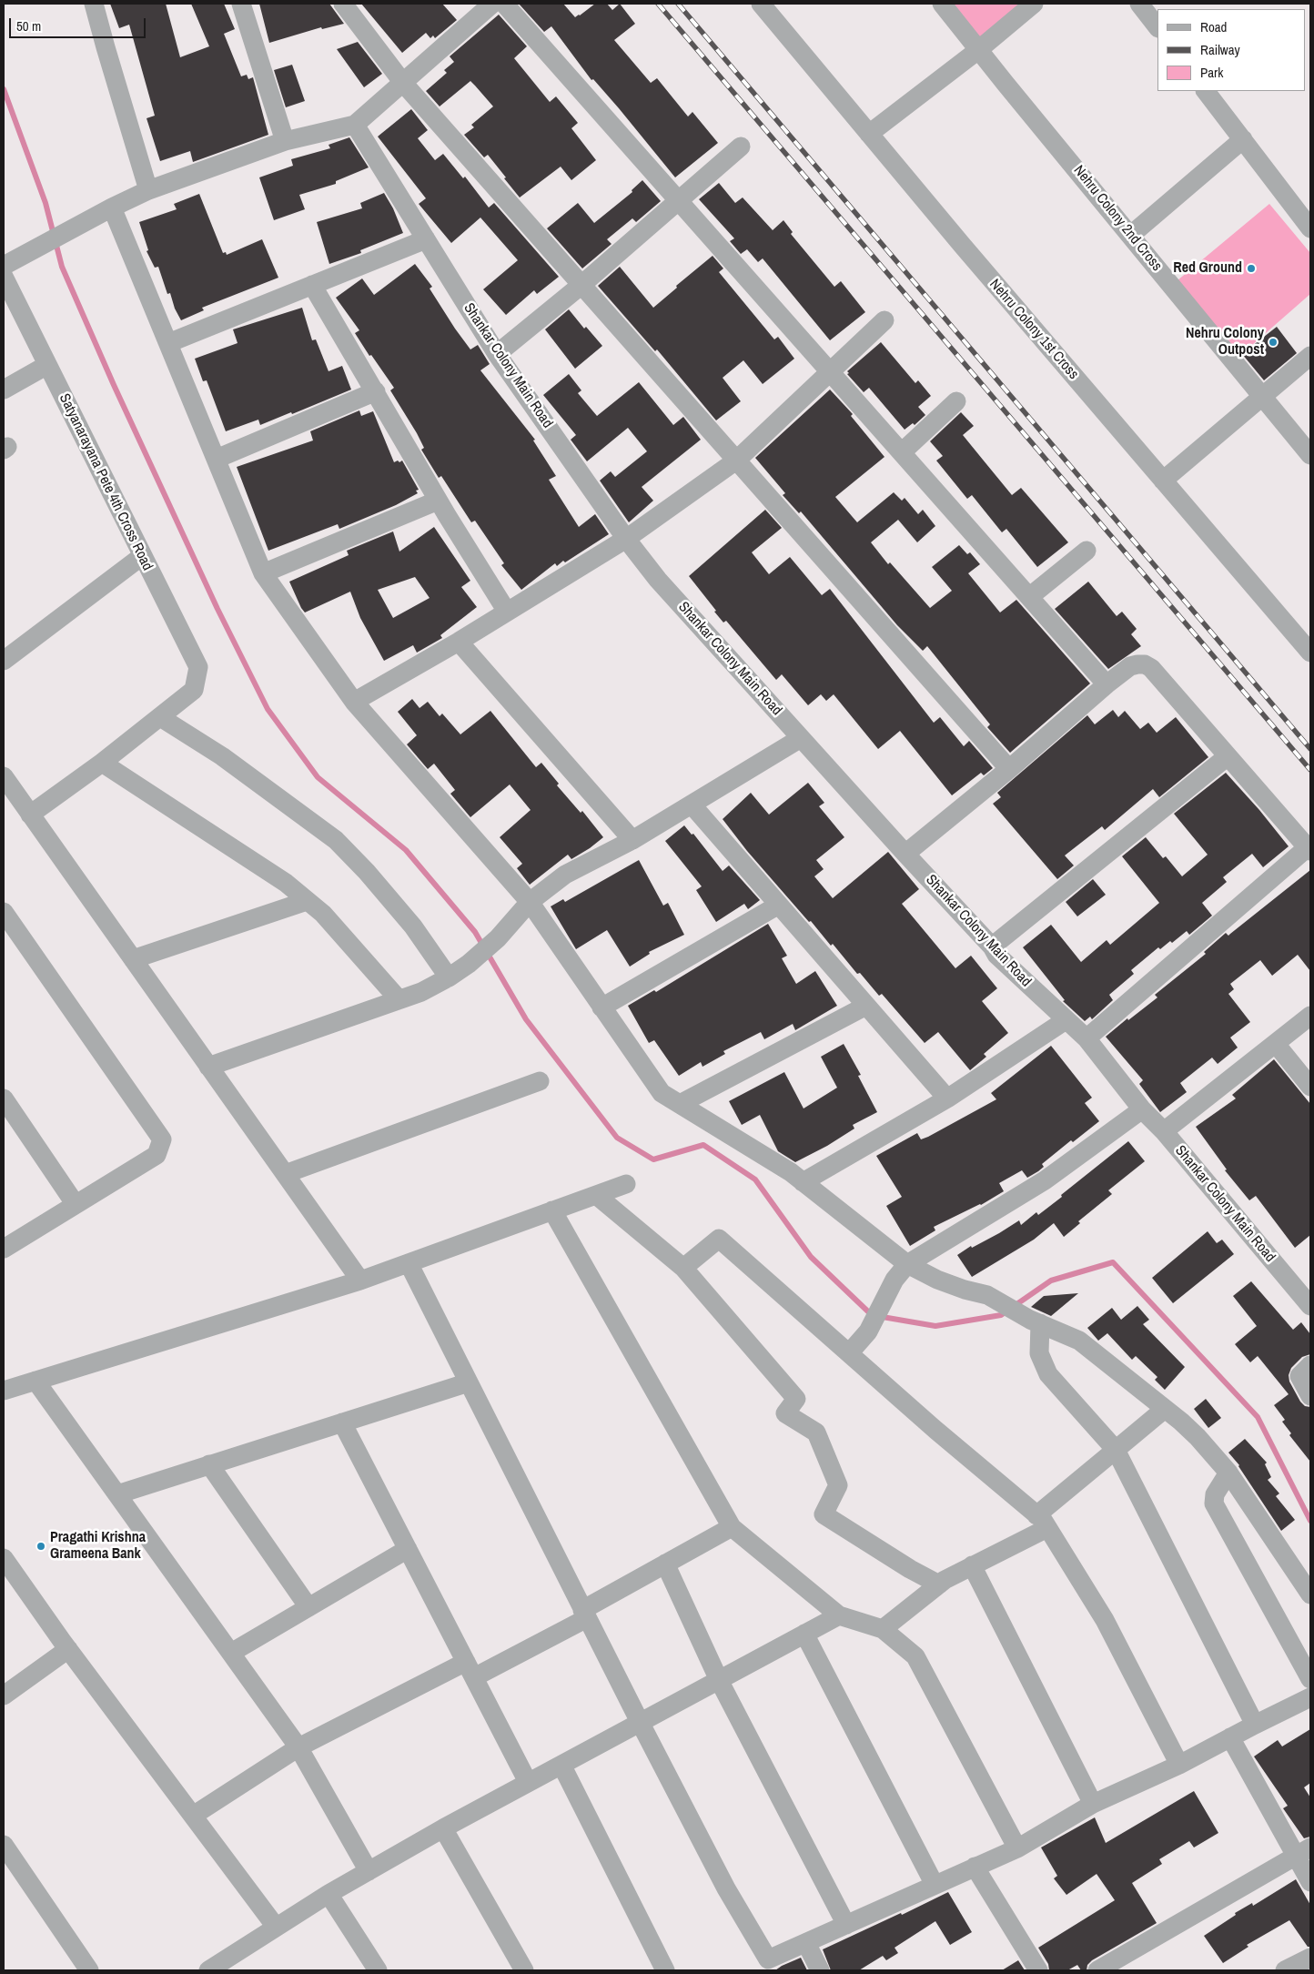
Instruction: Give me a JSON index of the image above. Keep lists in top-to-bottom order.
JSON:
{
  "streets": {
    "street": [
      "Nehru Colony 2nd Cross",
      "Nehru Colony 1st Cross",
      "Shankar Colony Main Road",
      "Satyanarayana Pete 4th Cross Road"
    ]
  },
  "places": ["Red Ground", "Nehru Colony Outpost", "Pragathi Krishna Grameena Bank"],
  "legend": ["Road", "Railway", "Park"],
  "scale_bar": "50 m"
}
